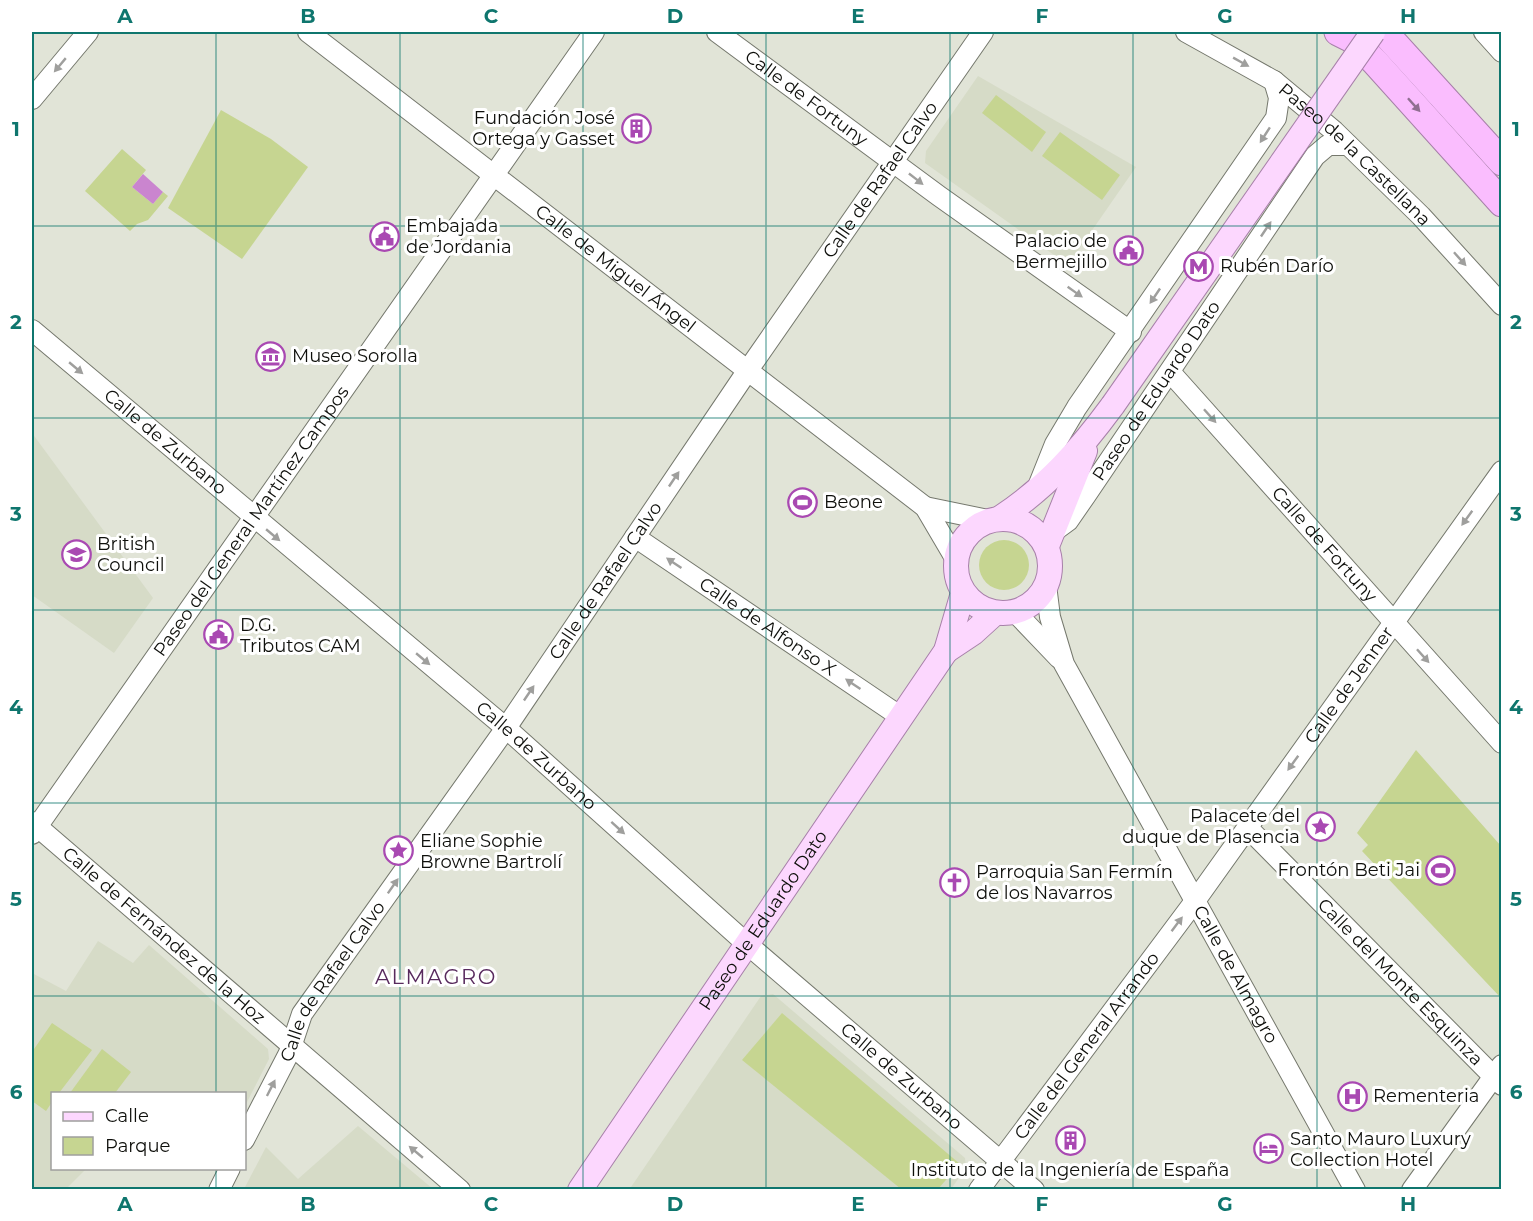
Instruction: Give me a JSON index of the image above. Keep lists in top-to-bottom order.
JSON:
{
  "streets": {
    "main road": ["Paseo de Eduardo Dato"],
    "street": [
      "Calle de Fortuny",
      "Paseo de la Castellana",
      "Calle de Rafael Calvo",
      "Calle de Miguel Ángel",
      "Calle de Zurbano",
      "Paseo del General Martínez Campos",
      "Calle de Alfonso X",
      "Calle de Jenner",
      "Calle de Fernández de la Hoz",
      "Calle de Almagro",
      "Calle del Monte Esquinza",
      "Calle del General Arrando"
    ]
  },
  "crossings": [
    ["Calle de Fortuny", "Calle de Rafael Calvo"],
    ["Calle de Fortuny", "Paseo de Eduardo Dato"],
    ["Calle de Fortuny", "Calle de Jenner"],
    ["Paseo de la Castellana", "Paseo de Eduardo Dato"],
    ["Calle de Rafael Calvo", "Calle de Miguel Ángel"],
    ["Calle de Rafael Calvo", "Calle de Zurbano"],
    ["Calle de Rafael Calvo", "Calle de Alfonso X"],
    ["Calle de Rafael Calvo", "Calle de Fernández de la Hoz"],
    ["Calle de Miguel Ángel", "Paseo de Eduardo Dato"],
    ["Calle de Miguel Ángel", "Paseo del General Martínez Campos"],
    ["Calle de Miguel Ángel", "Calle de Almagro"],
    ["Paseo de Eduardo Dato", "Calle de Zurbano"],
    ["Paseo de Eduardo Dato", "Calle de Alfonso X"],
    ["Paseo de Eduardo Dato", "Calle de Almagro"],
    ["Calle de Zurbano", "Paseo del General Martínez Campos"],
    ["Calle de Zurbano", "Calle del General Arrando"],
    ["Paseo del General Martínez Campos", "Calle de Fernández de la Hoz"],
    ["Calle de Jenner", "Calle de Almagro"],
    ["Calle de Jenner", "Calle del Monte Esquinza"],
    ["Calle de Jenner", "Calle del General Arrando"],
    ["Calle de Almagro", "Calle del General Arrando"]
  ],
  "one_way": [
    "Calle de Fortuny",
    "Paseo de la Castellana",
    "Calle de Rafael Calvo",
    "Calle de Zurbano",
    "Calle de Alfonso X",
    "Calle de Jenner",
    "Calle de Fernández de la Hoz",
    "Calle del General Arrando"
  ],
  "districts": ["ALMAGRO"],
  "places": {
    "building": ["Fundación José Ortega y Gasset", "Instituto de la Ingeniería de España"],
    "public building": ["Embajada de Jordania", "Palacio de Bermejillo", "D.G. Tributos CAM"],
    "metro station": ["Rubén Darío"],
    "museum": ["Museo Sorolla"],
    "sports": ["Beone", "Frontón Beti Jai"],
    "school or university": ["British Council"],
    "place": ["Palacete del duque de Plasencia", "Eliane Sophie Browne Bartrolí"],
    "church": ["Parroquia San Fermín de los Navarros"],
    "hospital": ["Rementeria"],
    "hotel": ["Santo Mauro Luxury Collection Hotel"]
  },
  "legend": ["Calle", "Parque"],
  "grid": {
    "columns": [
      "A",
      "B",
      "C",
      "D",
      "E",
      "F",
      "G",
      "H"
    ],
    "rows": [
      "1",
      "2",
      "3",
      "4",
      "5",
      "6"
    ]
  }
}
